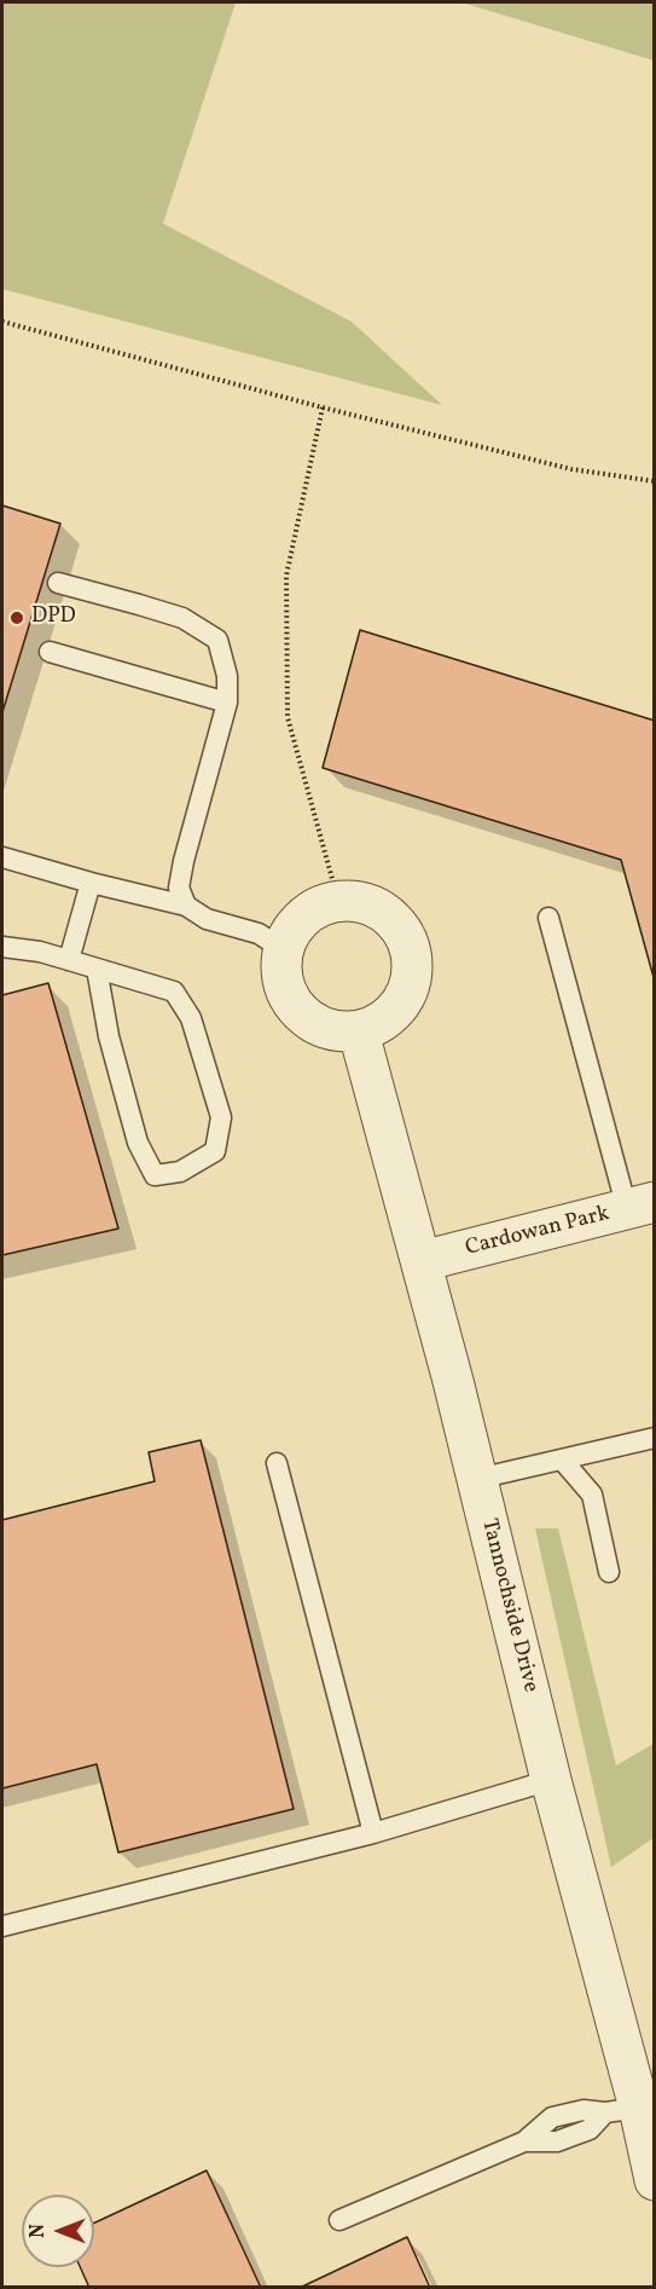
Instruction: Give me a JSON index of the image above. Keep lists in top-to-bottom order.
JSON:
{
  "streets": {
    "street": ["Cardowan Park", "Tannochside Drive"]
  },
  "crossings": [
    ["Cardowan Park", "Tannochside Drive"]
  ],
  "places": ["DPD"],
  "north": "left"
}
